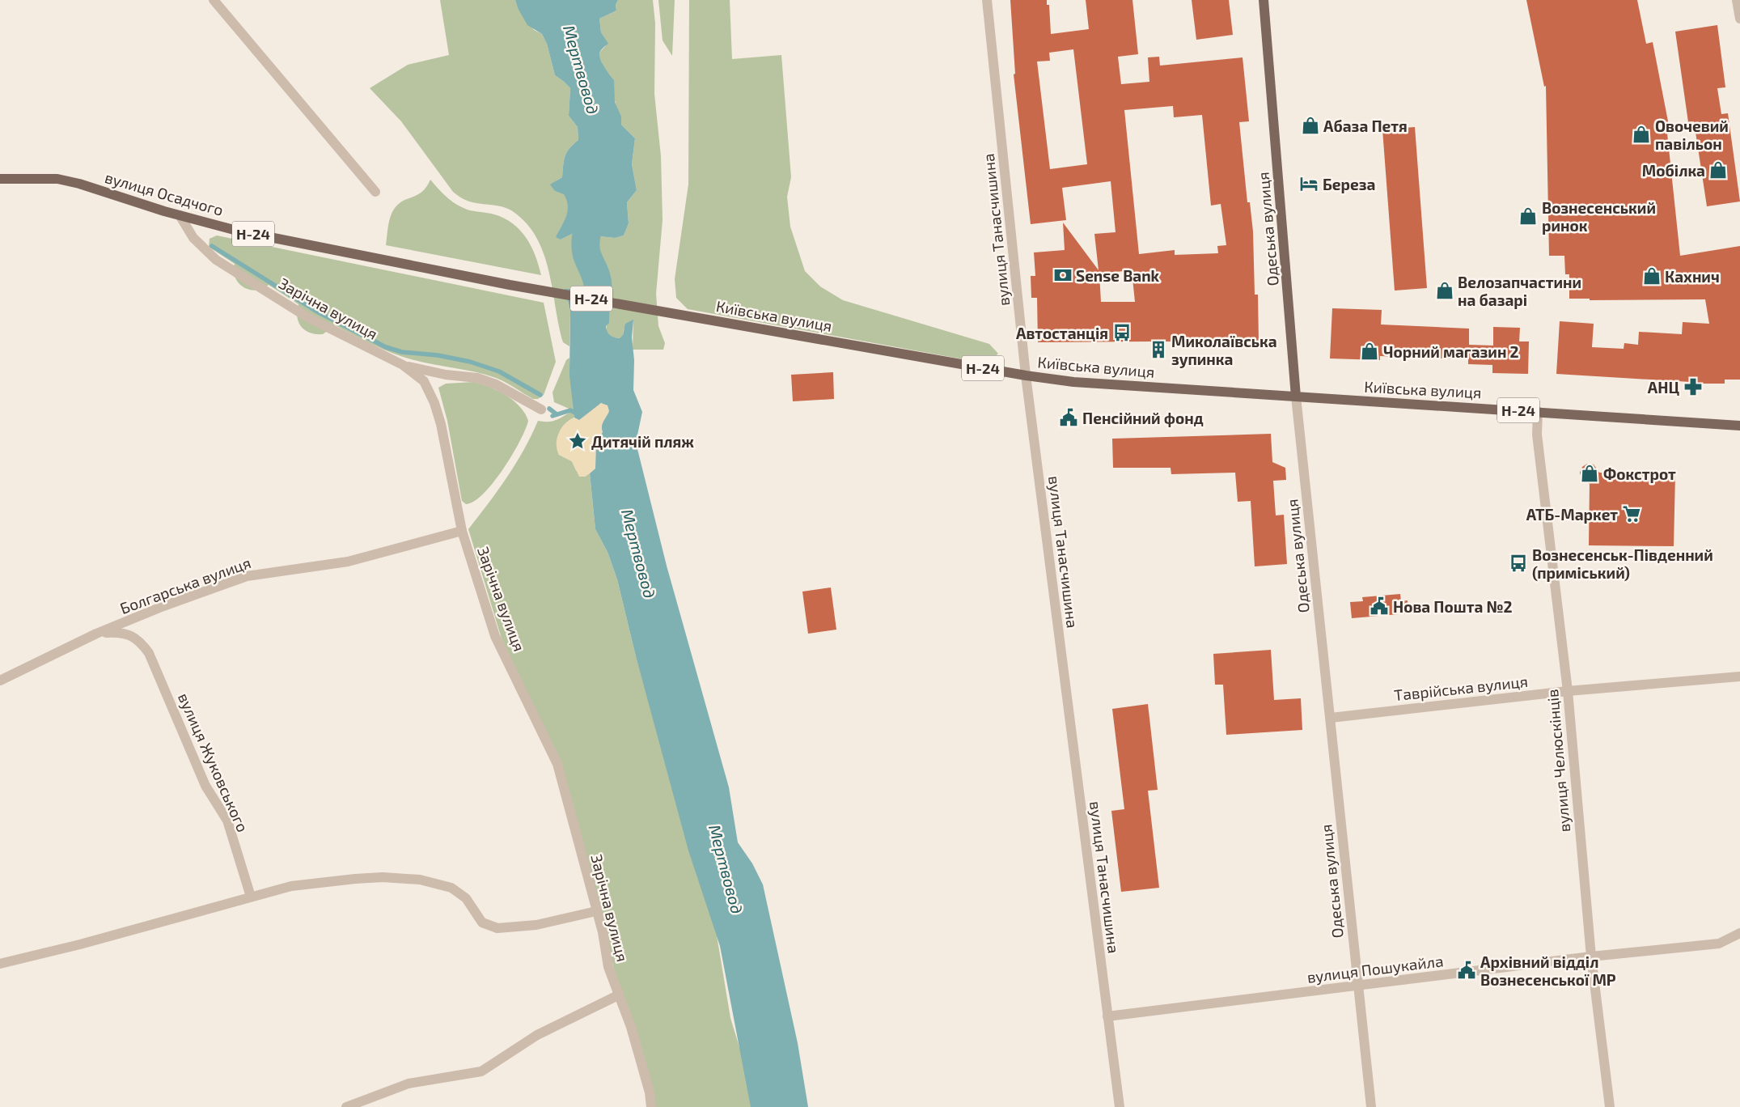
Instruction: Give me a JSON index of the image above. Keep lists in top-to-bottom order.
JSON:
{
  "streets": {
    "main road": [
      "вулиця Осадчого",
      "Одеська вулиця",
      "Н-24",
      "Київська вулиця"
    ],
    "street": [
      "вулиця Танасчишина",
      "Зарічна вулиця",
      "Болгарська вулиця",
      "Таврійська вулиця",
      "вулиця Челюскінців",
      "вулиця Жуковського",
      "вулиця Пошукайла"
    ]
  },
  "crossings": [
    ["вулиця Осадчого", "Зарічна вулиця"],
    ["вулиця Осадчого", "Київська вулиця"],
    ["Одеська вулиця", "Київська вулиця"],
    ["Одеська вулиця", "Таврійська вулиця"],
    ["Одеська вулиця", "вулиця Пошукайла"],
    ["вулиця Танасчишина", "Київська вулиця"],
    ["вулиця Танасчишина", "вулиця Пошукайла"],
    ["Зарічна вулиця", "Болгарська вулиця"],
    ["Київська вулиця", "вулиця Челюскінців"],
    ["Болгарська вулиця", "вулиця Жуковського"],
    ["Таврійська вулиця", "вулиця Челюскінців"],
    ["вулиця Челюскінців", "вулиця Пошукайла"]
  ],
  "water": ["Мертвовод"],
  "places": {
    "shop": [
      "Абаза Петя",
      "Овочевий павільон",
      "Мобілка",
      "Вознесенський ринок",
      "Кахнич",
      "Велозапчастини на базарі",
      "Чорний магазин 2",
      "Фокстрот"
    ],
    "hotel": ["Береза"],
    "bank": ["Sense Bank"],
    "bus stop": ["Автостанція", "Вознесенськ-Південний (приміський)"],
    "building": ["Миколаївська зупинка"],
    "pharmacy": ["АНЦ"],
    "public building": ["Пенсійний фонд", "Нова Пошта №2", "Архівний відділ Вознесенської МР"],
    "place": ["Дитячій пляж"],
    "supermarket": ["АТБ-Маркет"]
  }
}
